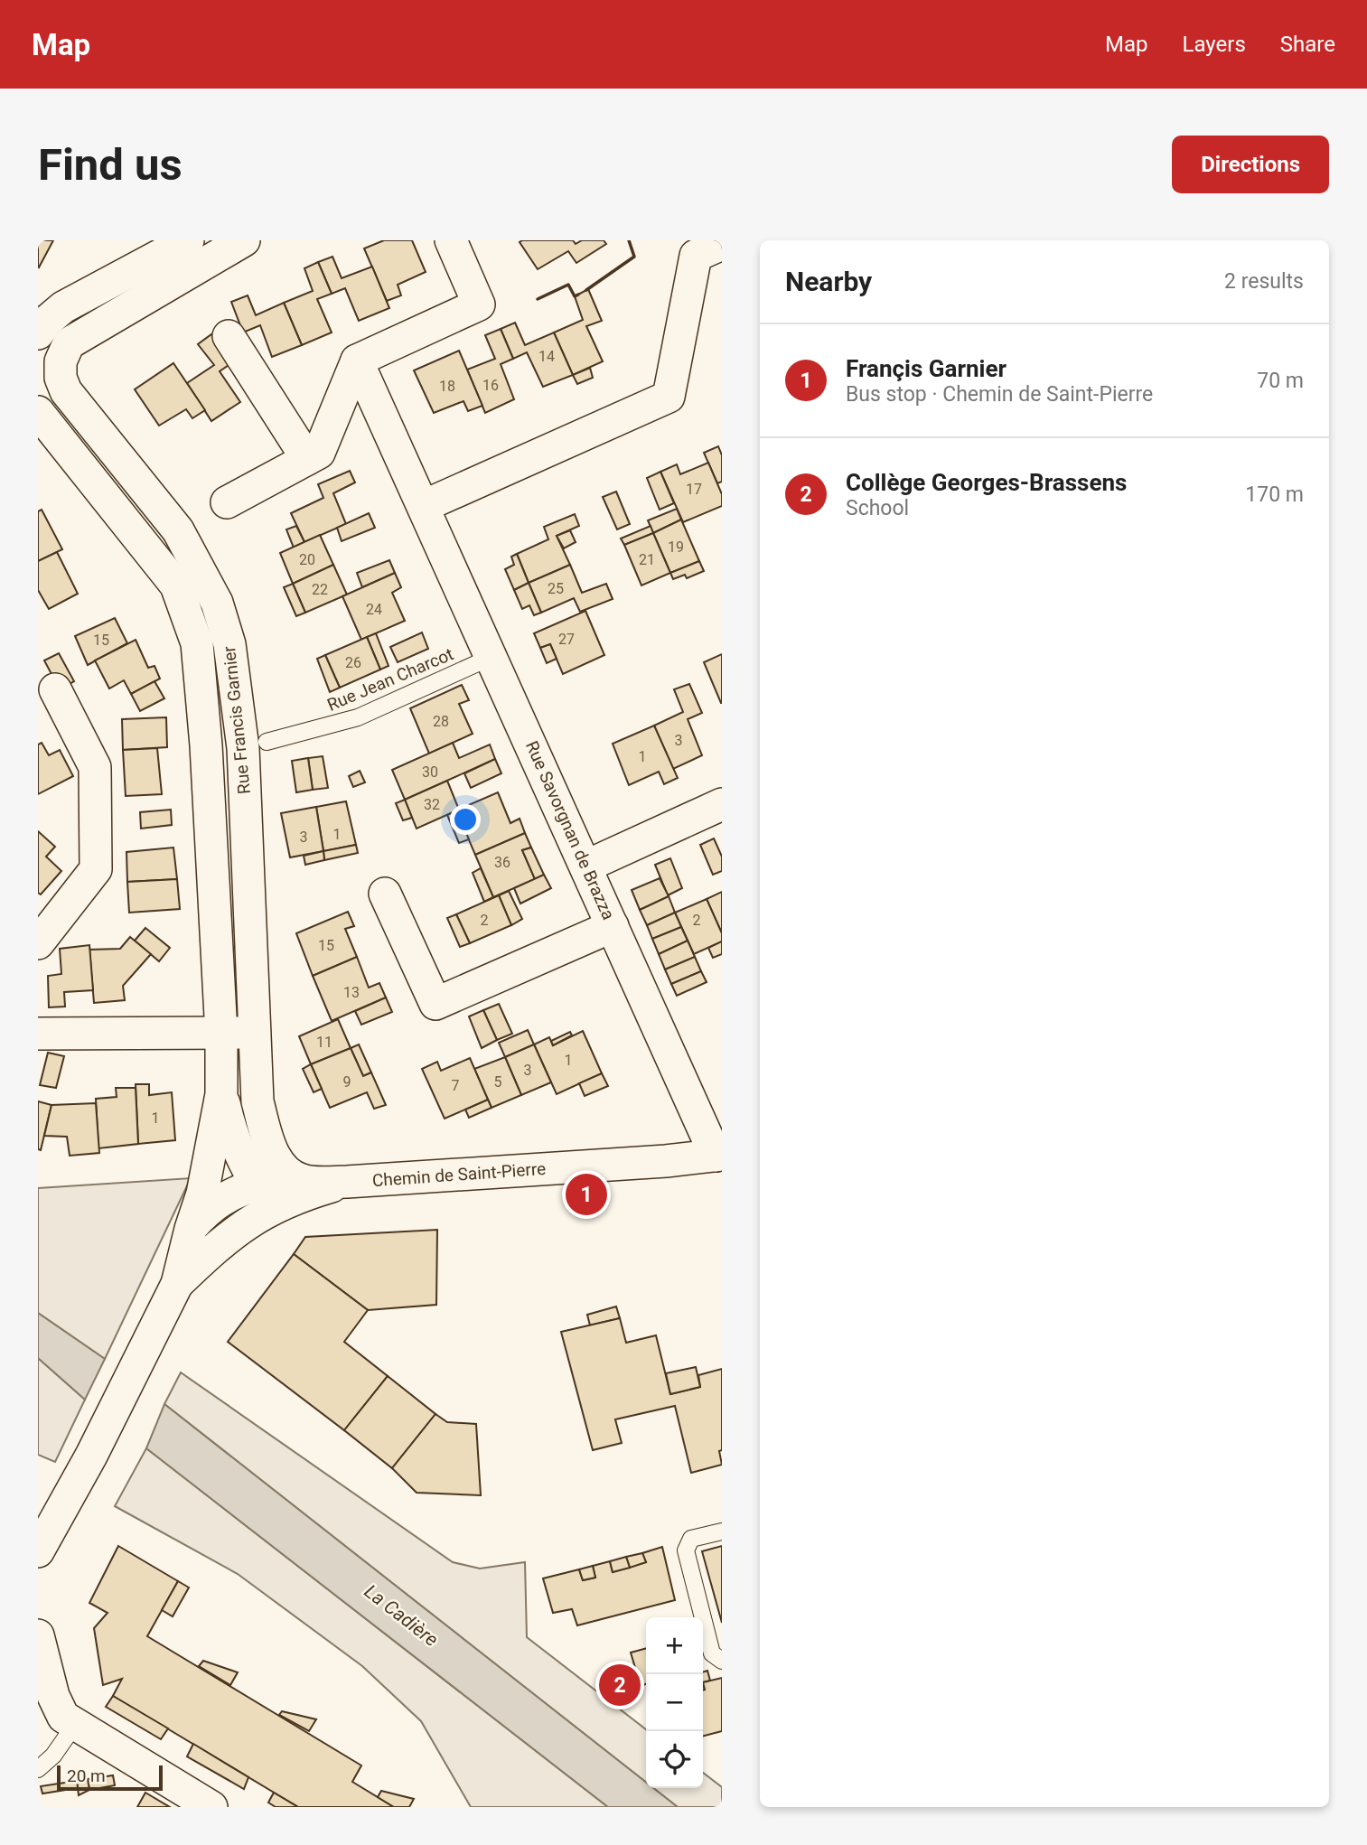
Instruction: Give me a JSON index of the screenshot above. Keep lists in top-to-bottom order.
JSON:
{
  "streets": {
    "street": ["Rue Francis Garnier", "Rue Savorgnan de Brazza", "Chemin de Saint-Pierre"],
    "lane": ["Rue Jean Charcot"]
  },
  "crossings": [
    ["Rue Jean Charcot", "Rue Savorgnan de Brazza"],
    ["Rue Savorgnan de Brazza", "Chemin de Saint-Pierre"]
  ],
  "water": ["La Cadière"],
  "house_numbers": [
    "14",
    "16",
    "18",
    "17",
    "19",
    "20",
    "21",
    "25",
    "22",
    "24",
    "27",
    "15",
    "26",
    "28",
    "3",
    "1",
    "30",
    "32",
    "1",
    "3",
    "36",
    "2",
    "2",
    "15",
    "13",
    "11",
    "1",
    "3",
    "9",
    "5",
    "7",
    "1"
  ],
  "scale_bar": "20 m",
  "page": {
    "header": "Map",
    "nav": ["Map", "Layers", "Share"],
    "buttons": "Directions",
    "title": "Find us",
    "heading": ["Nearby", "2 results"],
    "list": [
      {
        "mark": "1",
        "name": "Françis Garnier",
        "note": "Bus stop · Chemin de Saint-Pierre",
        "value": "70 m"
      },
      {
        "mark": "2",
        "name": "Collège Georges-Brassens",
        "note": "School",
        "value": "170 m"
      }
    ],
    "pins": ["1", "2"],
    "map_buttons": ["+", "−"],
    "scale": "20 m"
  }
}
